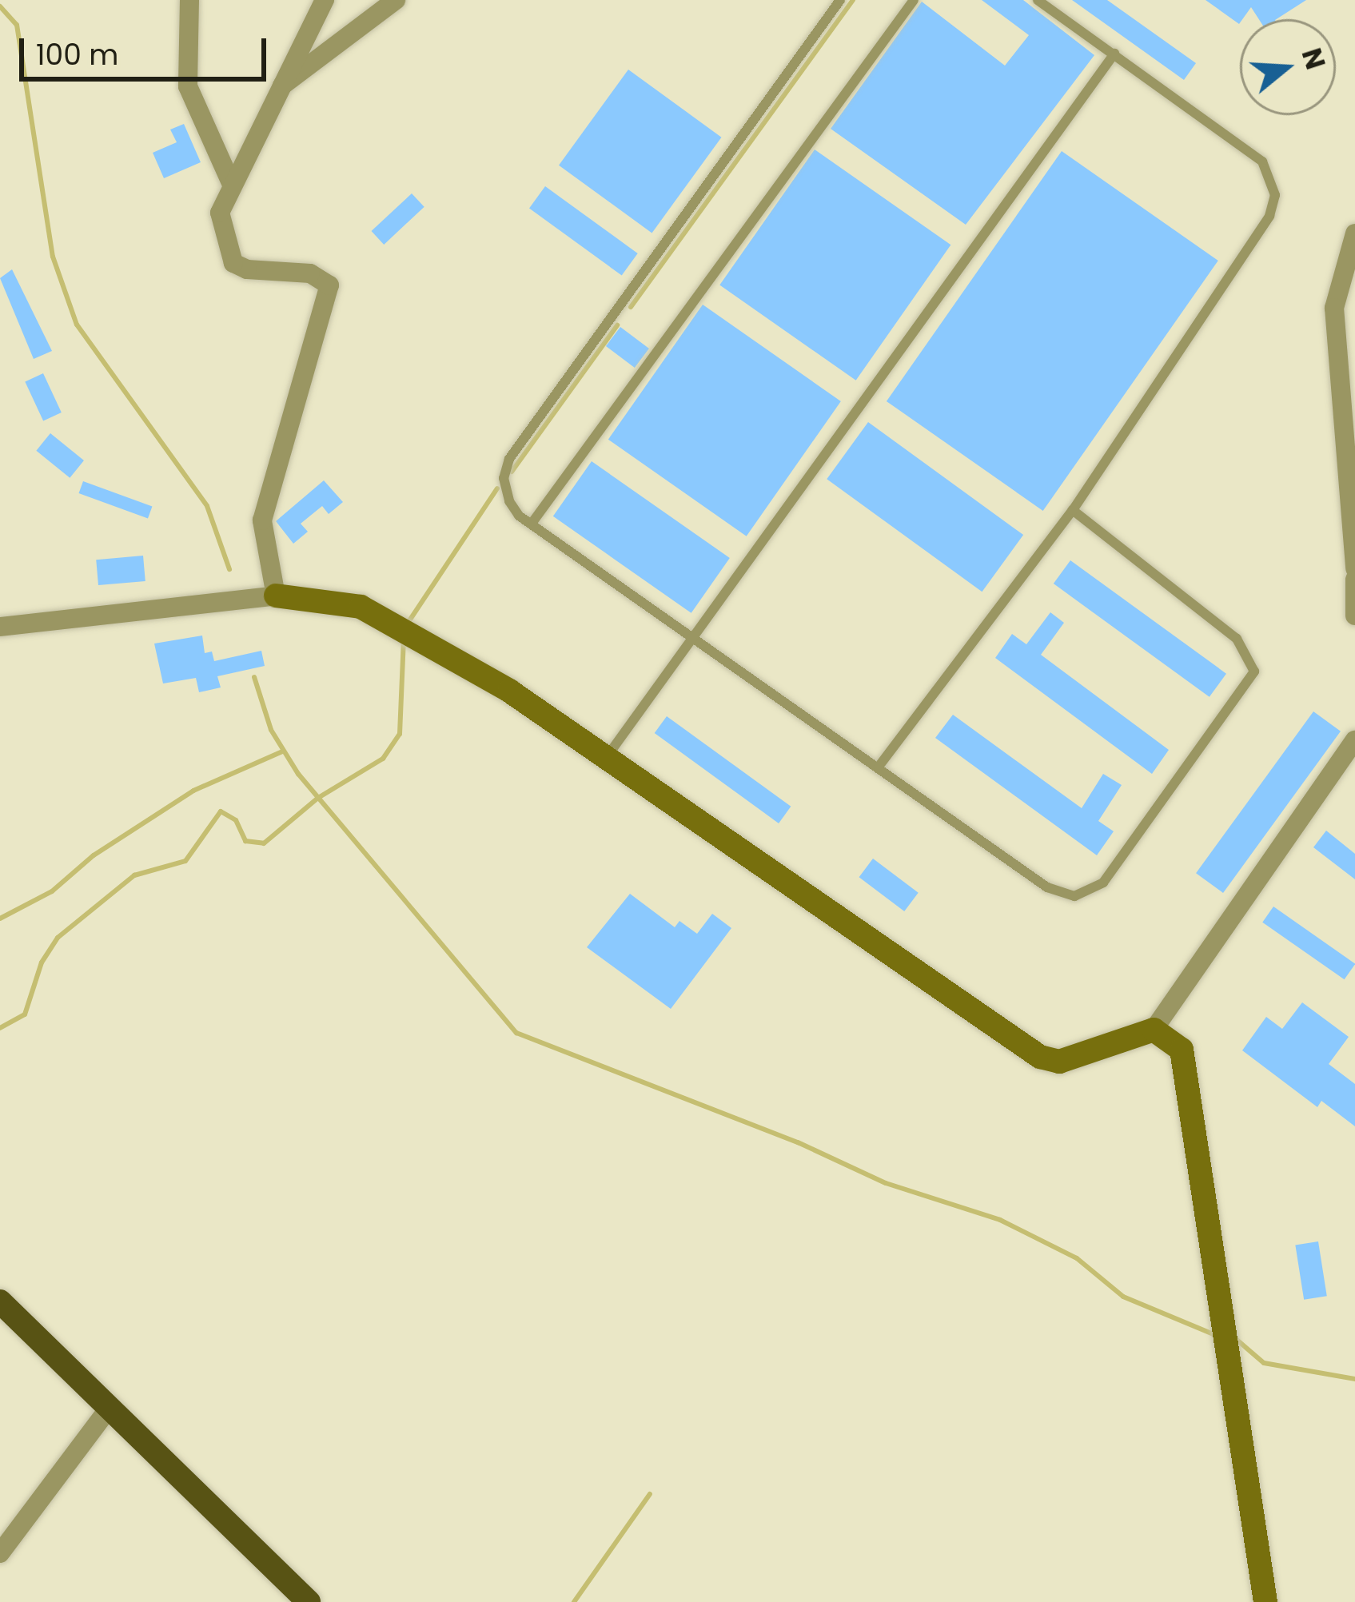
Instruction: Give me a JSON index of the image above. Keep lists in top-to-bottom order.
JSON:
{
  "scale_bar": "100 m",
  "north": "right"
}
